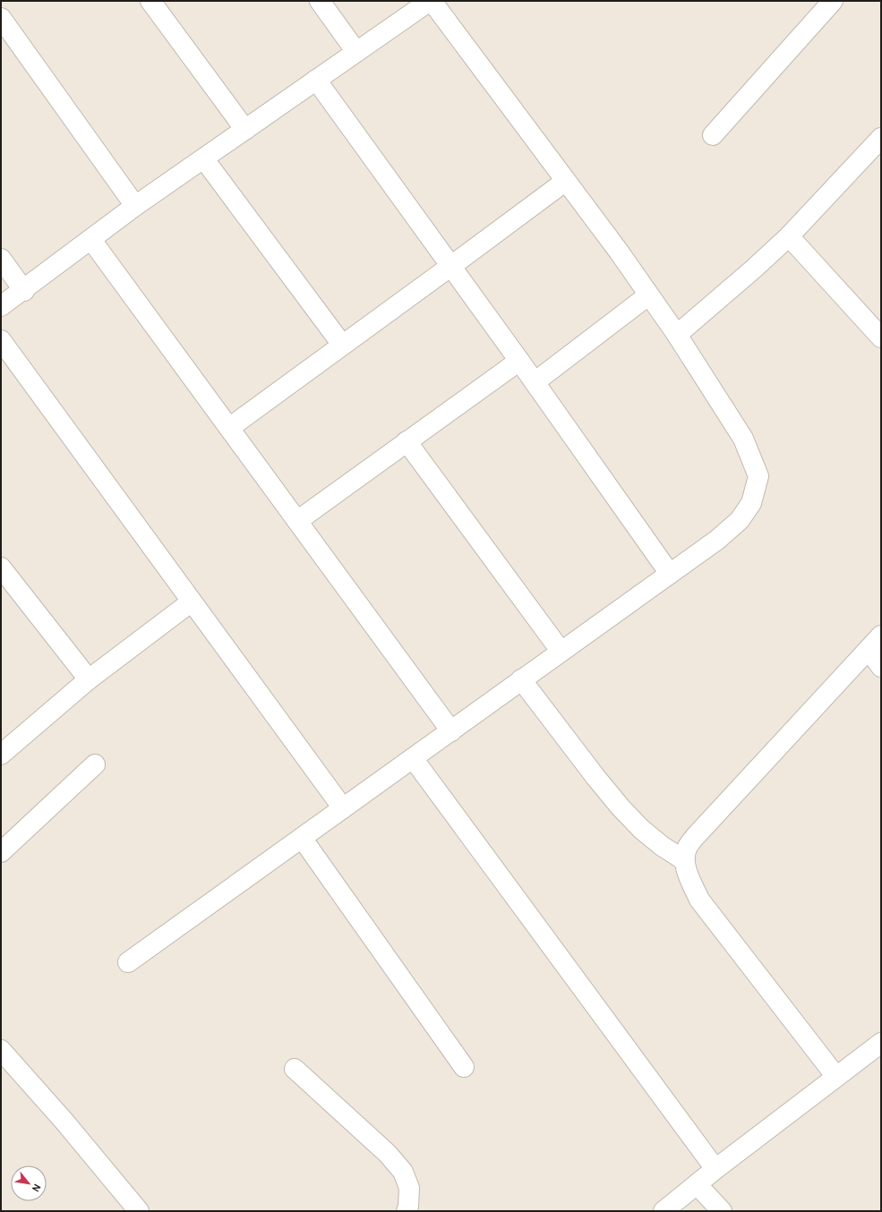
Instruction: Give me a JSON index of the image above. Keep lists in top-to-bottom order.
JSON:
{
  "north": "bottom right"
}
